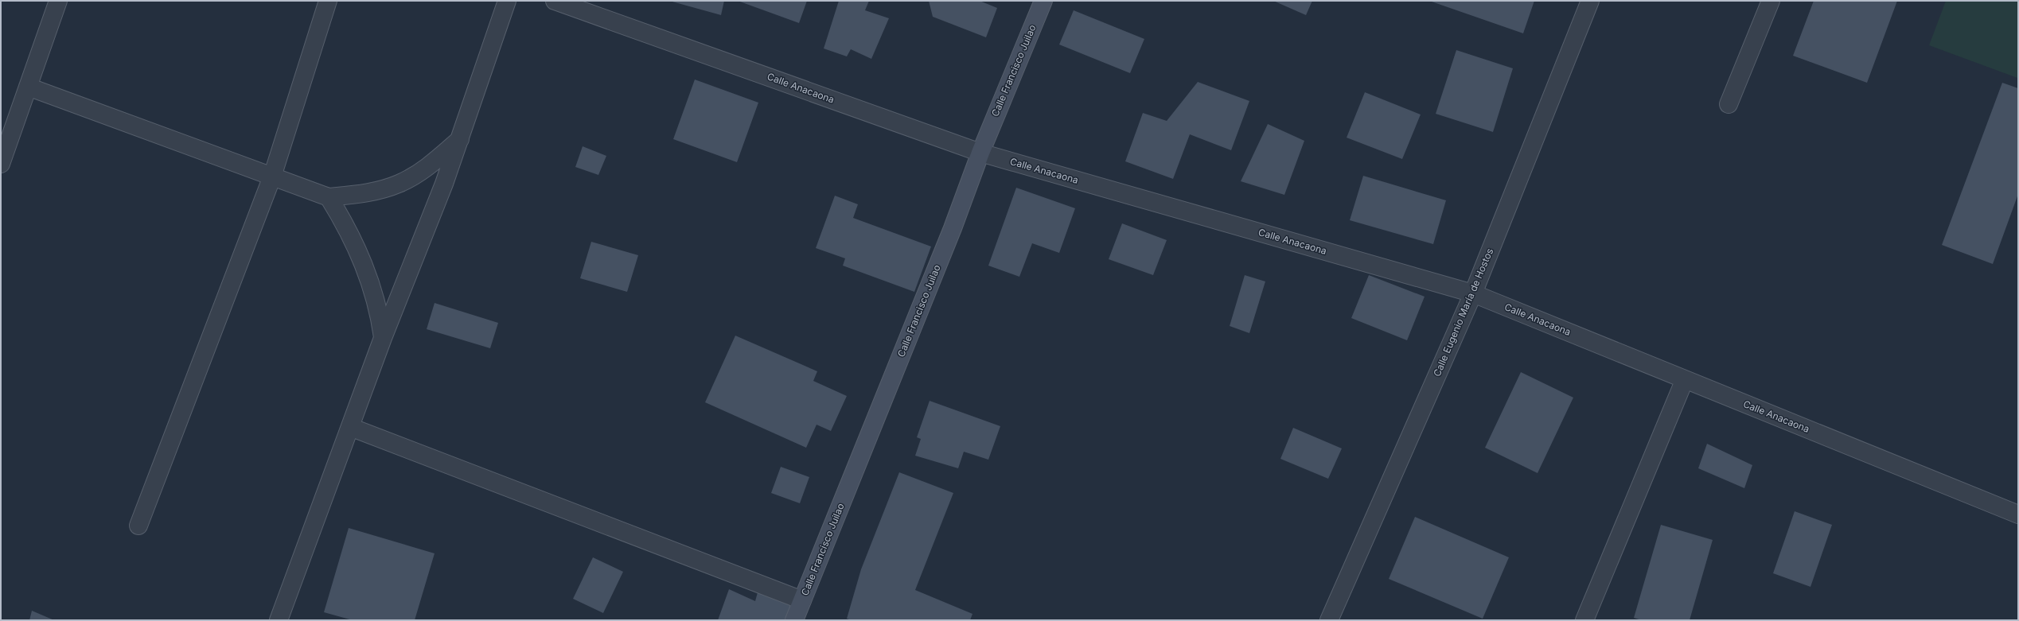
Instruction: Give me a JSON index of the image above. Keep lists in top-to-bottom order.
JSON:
{
  "streets": {
    "street": ["Calle Francisco Juilao", "Calle Anacaona", "Calle Eugenio María de Hostos"]
  },
  "crossings": [
    ["Calle Francisco Juilao", "Calle Anacaona"],
    ["Calle Anacaona", "Calle Eugenio María de Hostos"]
  ]
}
